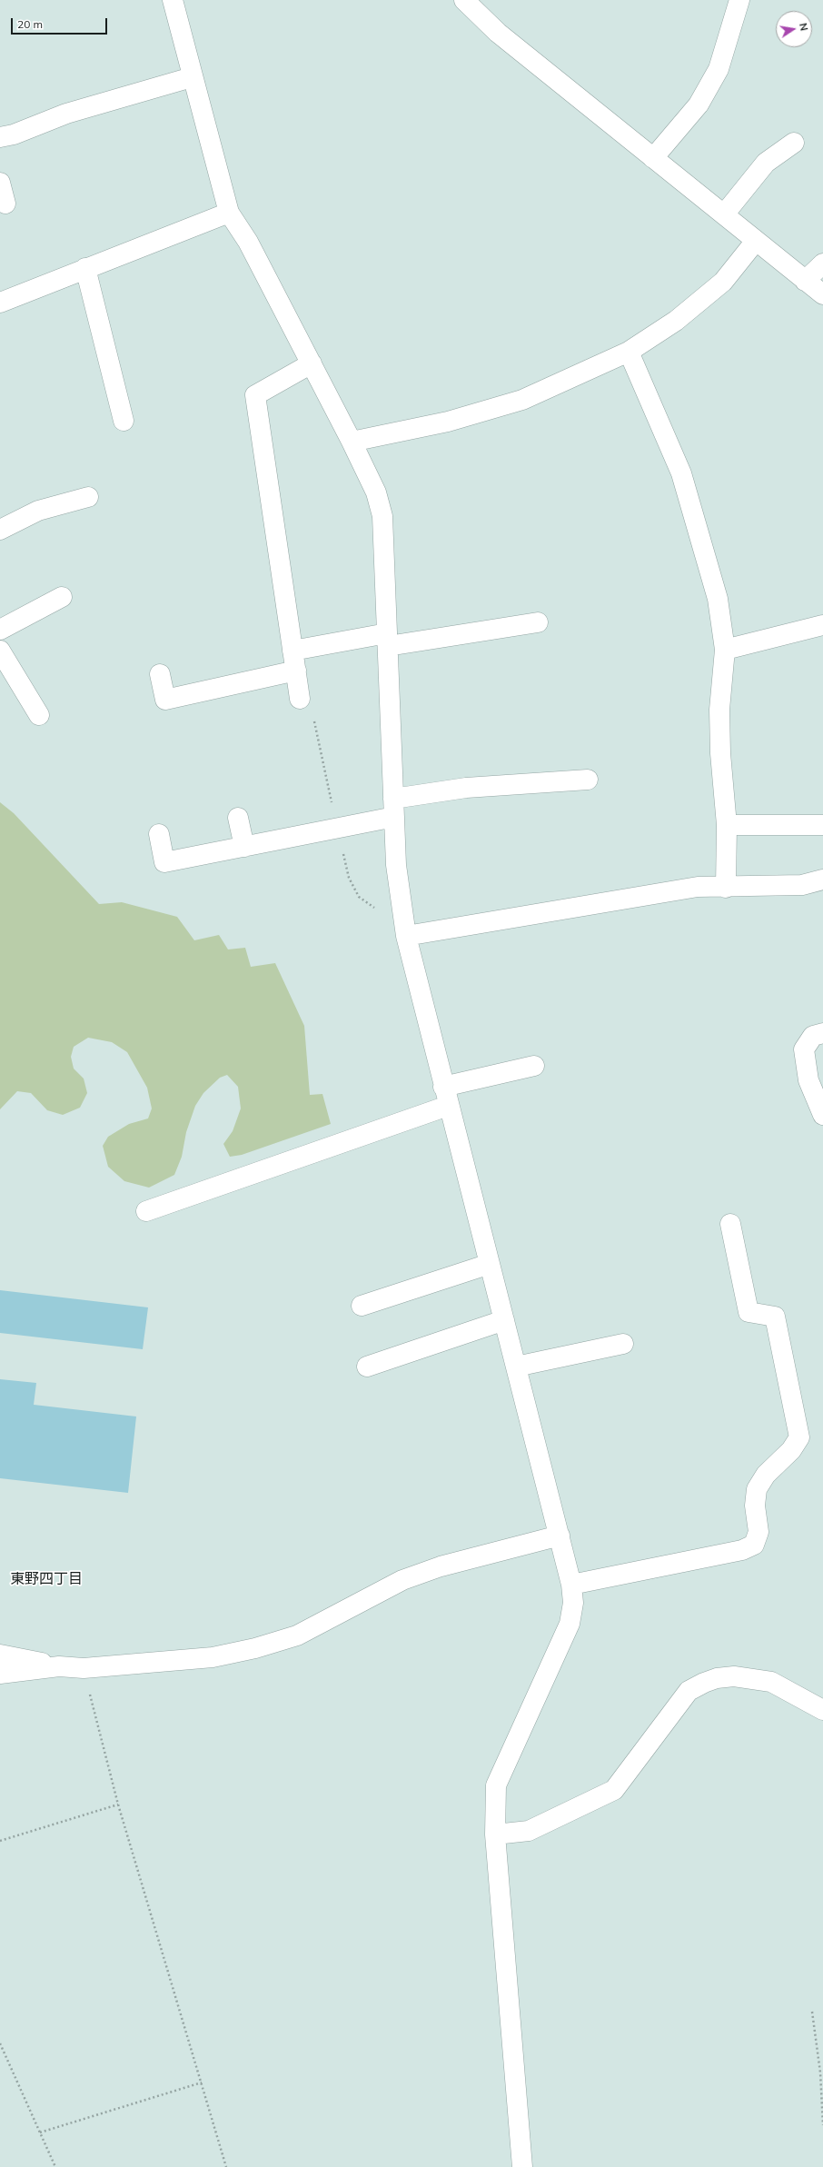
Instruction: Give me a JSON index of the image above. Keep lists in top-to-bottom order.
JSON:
{
  "districts": ["東野四丁目"],
  "scale_bar": "20 m",
  "north": "right"
}
